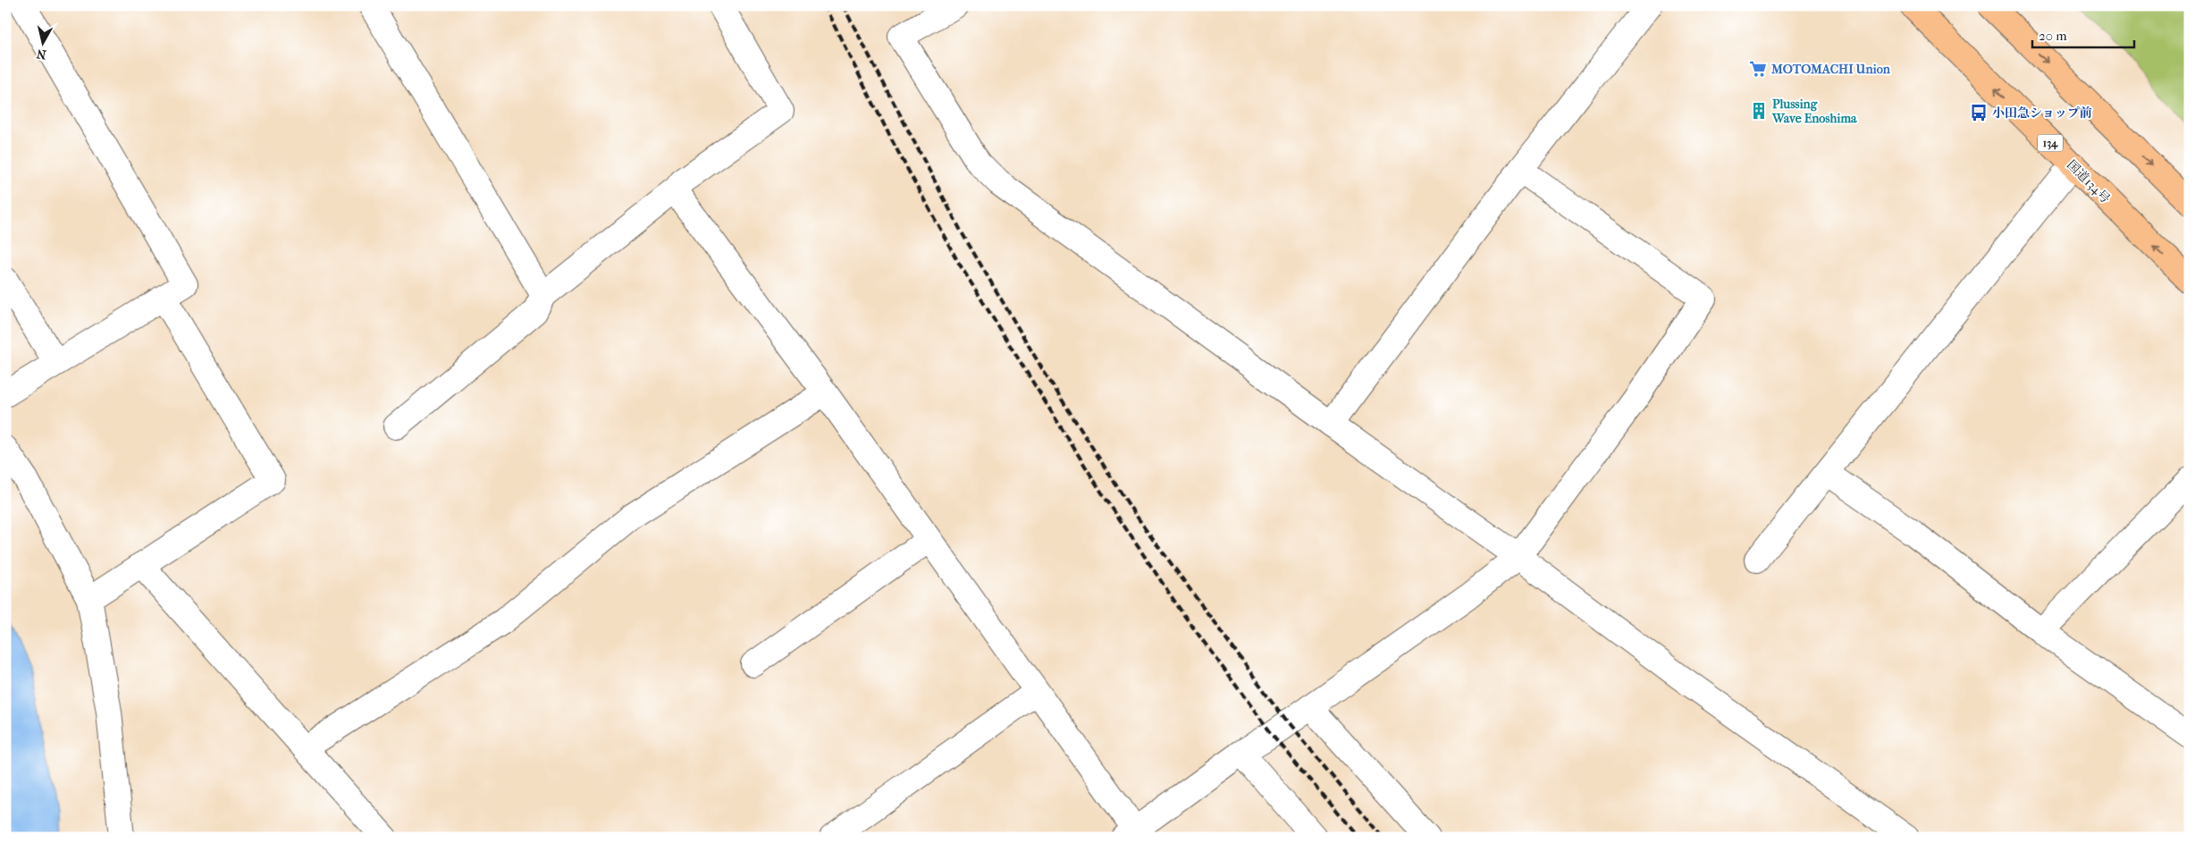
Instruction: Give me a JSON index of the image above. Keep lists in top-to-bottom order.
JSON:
{
  "streets": {
    "highway": ["134", "国道134号"]
  },
  "places": {
    "supermarket": ["MOTOMACHI Union"],
    "building": ["Plussing Wave Enoshima"],
    "bus stop": ["小田急ショップ前"]
  },
  "scale_bar": "20 m",
  "north": "bottom"
}
